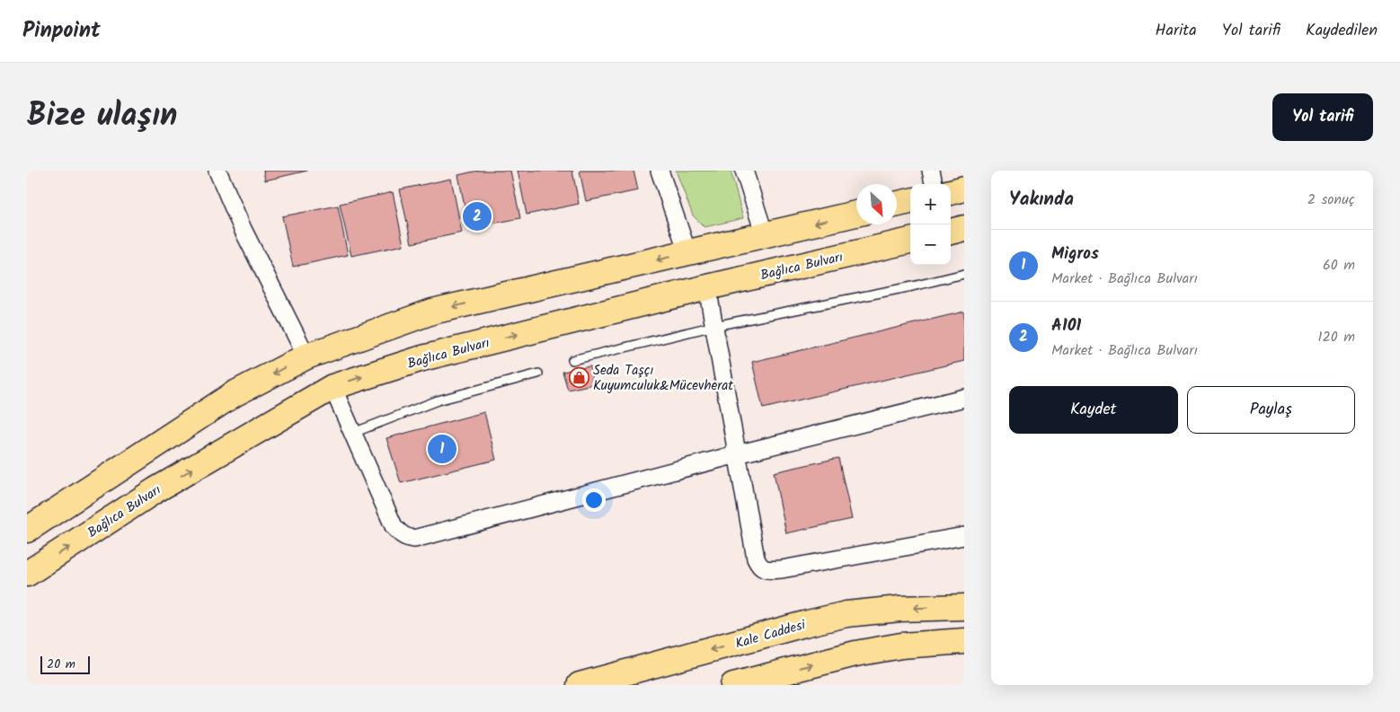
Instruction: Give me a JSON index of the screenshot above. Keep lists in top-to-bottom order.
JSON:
{
  "streets": {
    "main road": ["Bağlıca Bulvarı", "Kale Caddesi"]
  },
  "places": {
    "shop": ["Seda Taşçı Kuyumculuk&Mücevherat"]
  },
  "scale_bar": "20 m",
  "north": "bottom right",
  "page": {
    "header": "Pinpoint",
    "nav": ["Harita", "Yol tarifi", "Kaydedilen"],
    "title": "Bize ulaşın",
    "buttons": [
      "Yol tarifi",
      ["Kaydet", "Paylaş"]
    ],
    "heading": ["Yakında", "2 sonuç"],
    "map_buttons": ["+", "−"],
    "pins": ["2", "1"],
    "list": [
      {
        "mark": "1",
        "name": "Migros",
        "note": "Market · Bağlıca Bulvarı",
        "value": "60 m"
      },
      {
        "mark": "2",
        "name": "A101",
        "note": "Market · Bağlıca Bulvarı",
        "value": "120 m"
      }
    ],
    "scale": "20 m"
  }
}
